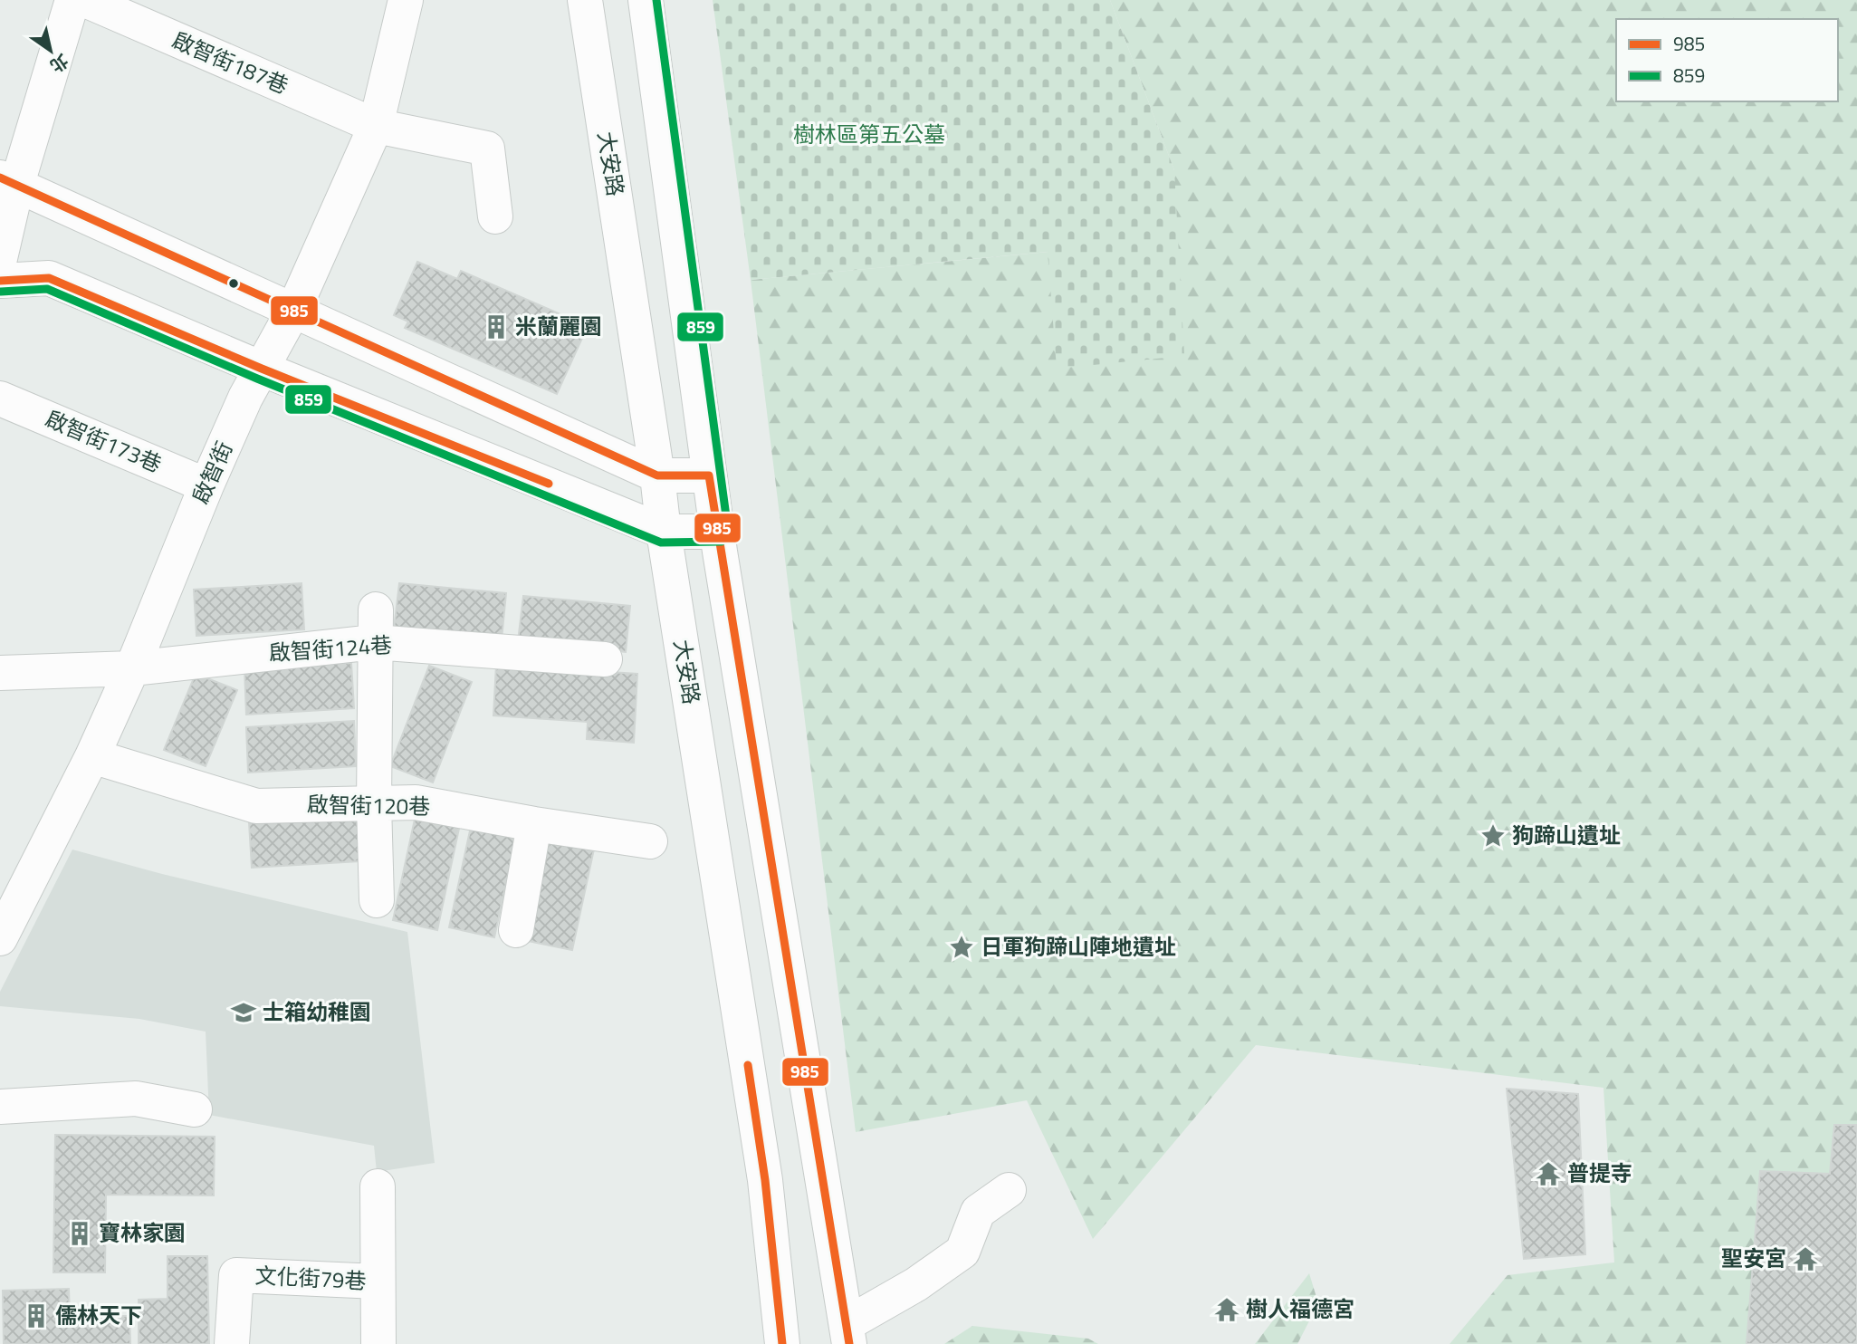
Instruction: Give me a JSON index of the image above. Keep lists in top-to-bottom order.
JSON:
{
  "streets": {
    "street": [
      "啟智街187巷",
      "大安路",
      "啟智街173巷",
      "啟智街",
      "啟智街124巷",
      "啟智街120巷",
      "文化街79巷"
    ]
  },
  "crossings": [
    ["啟智街187巷", "啟智街"],
    ["啟智街173巷", "啟智街"],
    ["啟智街", "啟智街124巷"],
    ["啟智街", "啟智街120巷"]
  ],
  "parks": ["樹林區第五公墓"],
  "places": {
    "building": ["米蘭麗園", "寶林家園", "儒林天下"],
    "place": ["狗蹄山遺址", "日軍狗蹄山陣地遺址"],
    "school or university": ["士箱幼稚園"],
    "temple": ["普提寺", "聖安宮", "樹人福德宮"]
  },
  "lines": ["transit line 859", "transit line 985"],
  "legend": ["985", "859"],
  "north": "bottom right"
}
